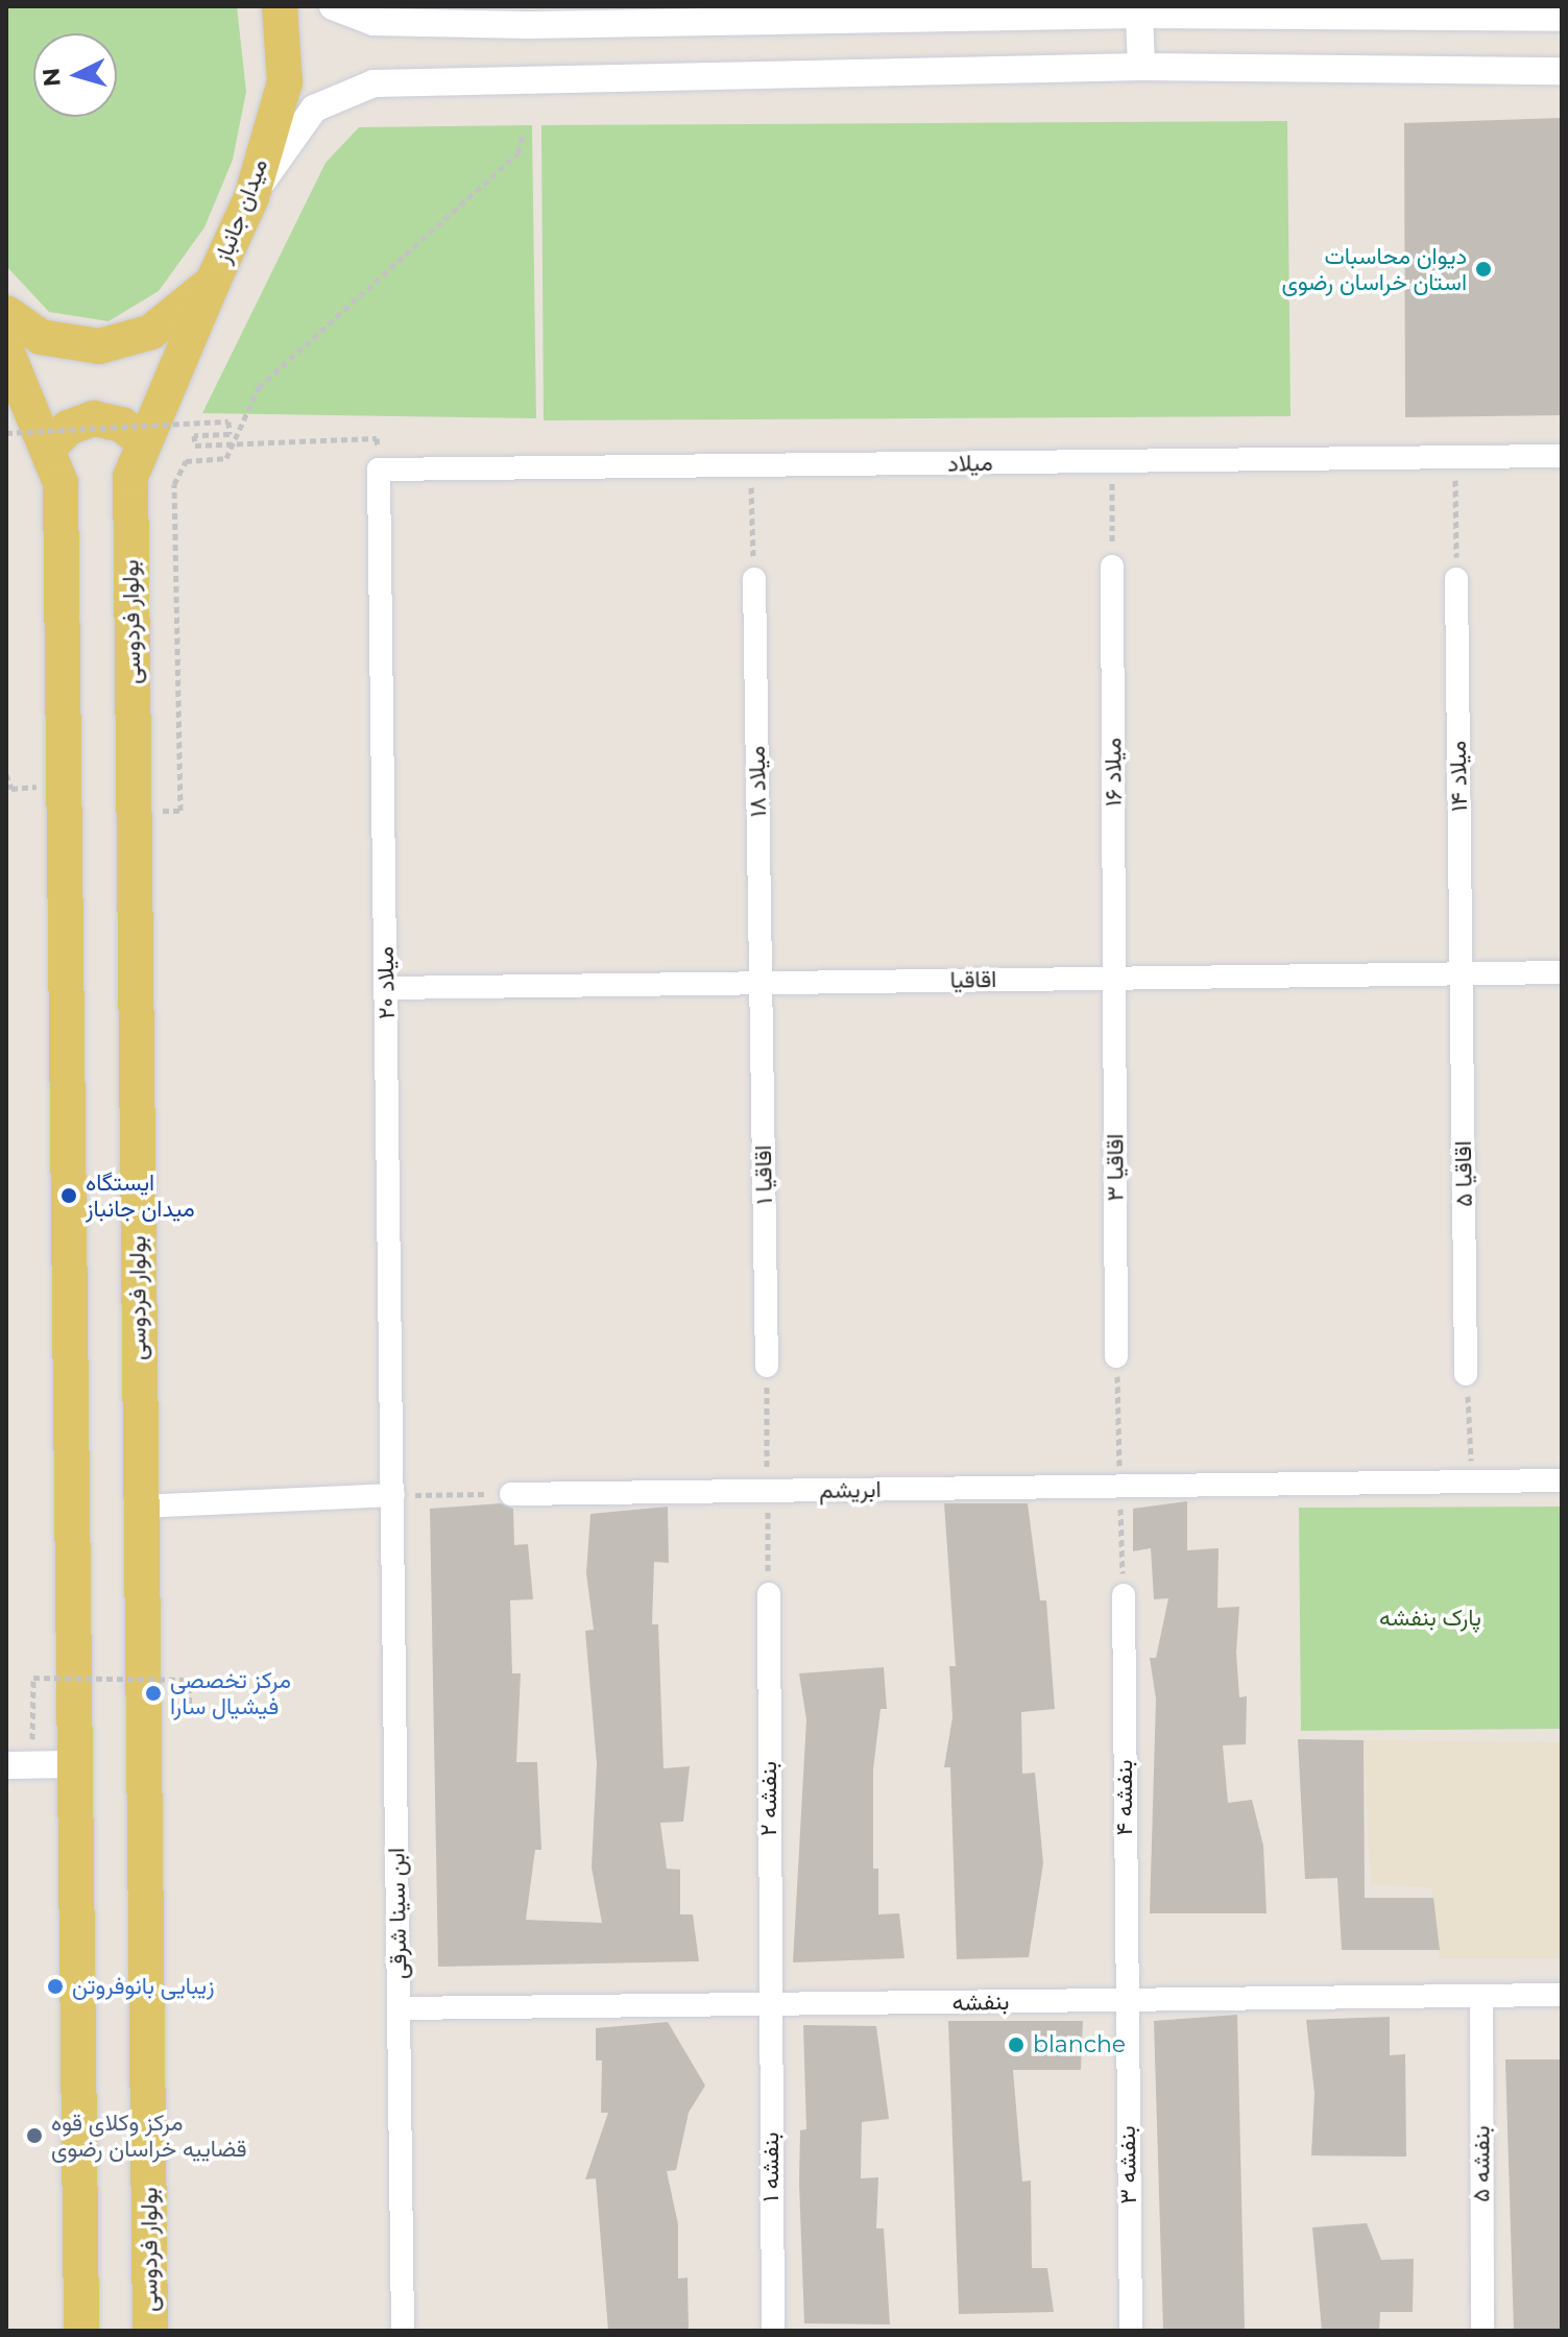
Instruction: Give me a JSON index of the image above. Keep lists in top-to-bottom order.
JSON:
{
  "streets": {
    "main road": ["میدان جانباز", "بولوار فردوسی"],
    "street": [
      "میلاد",
      "میلاد ۱۶",
      "میلاد ۱۴",
      "میلاد ۱۸",
      "اقاقیا",
      "میلاد ۲۰",
      "اقاقیا ۳",
      "اقاقیا ۵",
      "اقاقیا ۱",
      "ابریشم",
      "بنفشه ۴",
      "بنفشه ۲",
      "ابن سینا شرقی",
      "بنفشه",
      "بنفشه ۵",
      "بنفشه ۳",
      "بنفشه ۱"
    ]
  },
  "crossings": [
    ["میدان جانباز", "بولوار فردوسی"],
    ["میلاد", "میلاد ۲۰"],
    ["میلاد ۱۶", "اقاقیا"],
    ["میلاد ۱۶", "اقاقیا ۳"],
    ["میلاد ۱۴", "اقاقیا"],
    ["میلاد ۱۴", "اقاقیا ۵"],
    ["میلاد ۱۸", "اقاقیا"],
    ["میلاد ۱۸", "اقاقیا ۱"],
    ["اقاقیا", "میلاد ۲۰"],
    ["اقاقیا", "اقاقیا ۳"],
    ["اقاقیا", "اقاقیا ۵"],
    ["اقاقیا", "اقاقیا ۱"],
    ["میلاد ۲۰", "ابن سینا شرقی"],
    ["بنفشه ۴", "بنفشه"],
    ["بنفشه ۴", "بنفشه ۳"],
    ["بنفشه ۲", "بنفشه"],
    ["بنفشه ۲", "بنفشه ۱"],
    ["ابن سینا شرقی", "بنفشه"],
    ["بنفشه", "بنفشه ۵"],
    ["بنفشه", "بنفشه ۳"],
    ["بنفشه", "بنفشه ۱"]
  ],
  "parks": ["پارک بنفشه"],
  "places": [
    "دیوان محاسبات استان خراسان رضوی",
    "ایستگاه میدان جانباز",
    "مرکز تخصصی فیشیال سارا",
    "زیبایی بانوفروتن",
    "blanche",
    "مرکز وکلای قوه قضاییه خراسان رضوی"
  ],
  "north": "left"
}
